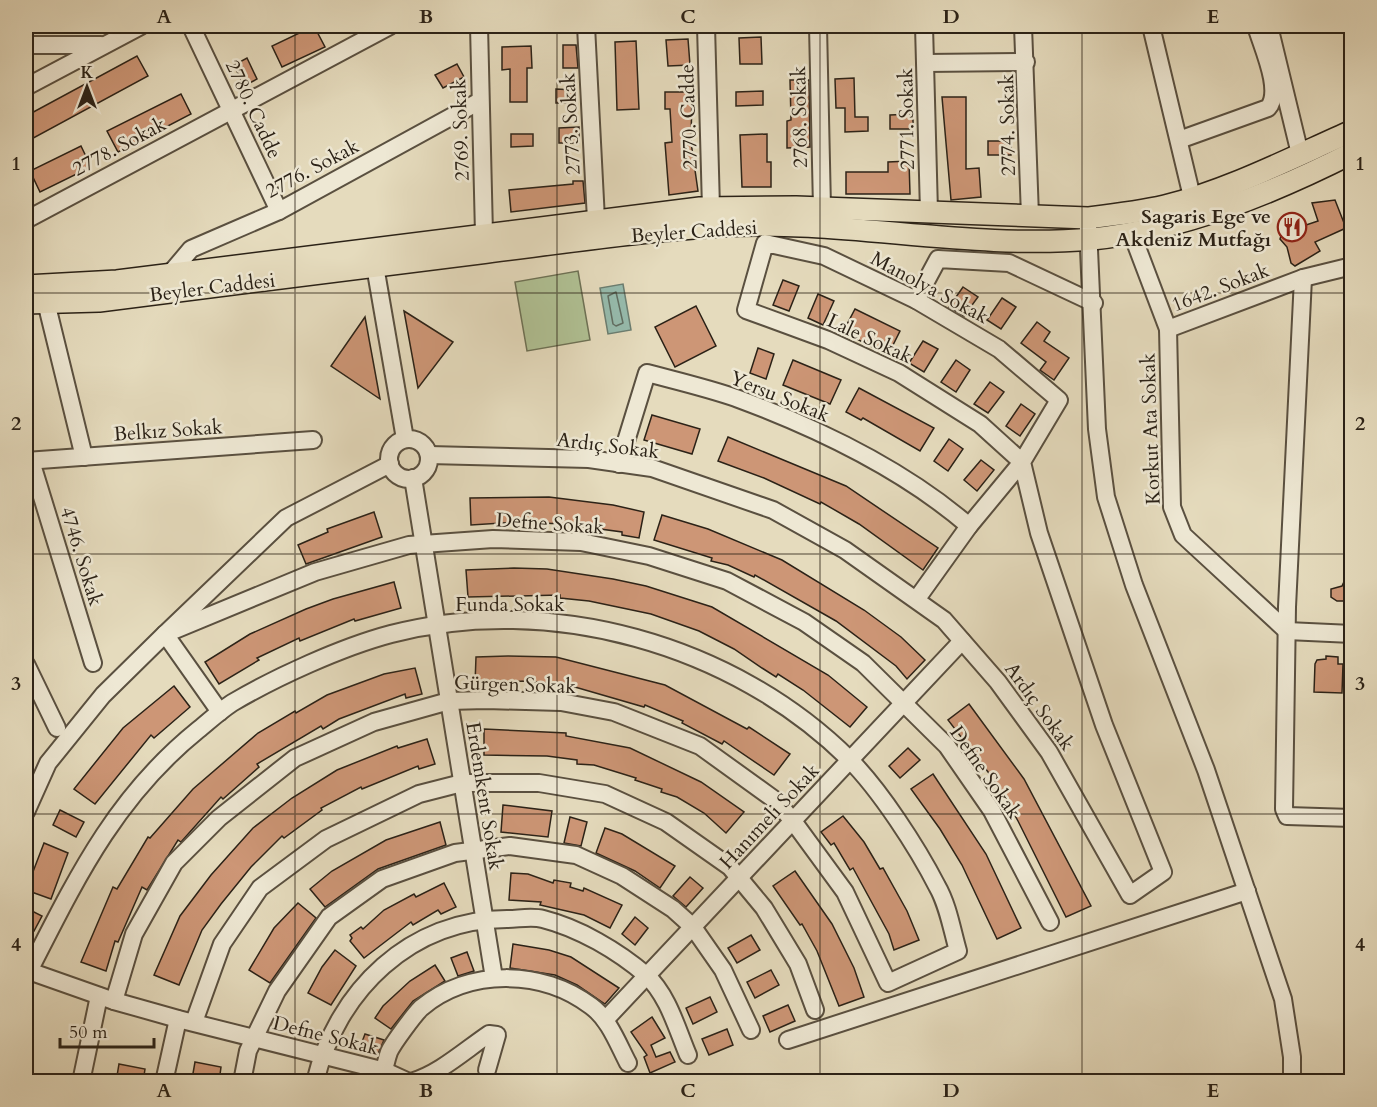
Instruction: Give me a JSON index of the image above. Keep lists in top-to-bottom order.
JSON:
{
  "streets": {
    "main road": ["Beyler Caddesi"],
    "street": [
      "2780. Cadde",
      "2770. Cadde",
      "2768. Sokak",
      "2771. Sokak",
      "2773. Sokak",
      "2774. Sokak",
      "2769. Sokak",
      "2778. Sokak",
      "2776. Sokak",
      "Manolya Sokak",
      "1642. Sokak",
      "Lale Sokak",
      "Yersu Sokak",
      "Korkut Ata Sokak",
      "Belkız Sokak",
      "Ardıç Sokak",
      "Defne Sokak",
      "4746. Sokak",
      "Funda Sokak",
      "Gürgen Sokak",
      "Erdemkent Sokak",
      "Hanımeli Sokak"
    ]
  },
  "crossings": [
    ["2780. Cadde", "2778. Sokak"],
    ["2780. Cadde", "2776. Sokak"],
    ["2770. Cadde", "Beyler Caddesi"],
    ["2768. Sokak", "Beyler Caddesi"],
    ["2771. Sokak", "2774. Sokak"],
    ["2771. Sokak", "Beyler Caddesi"],
    ["2773. Sokak", "Beyler Caddesi"],
    ["2774. Sokak", "Beyler Caddesi"],
    ["2769. Sokak", "2776. Sokak"],
    ["2769. Sokak", "Beyler Caddesi"],
    ["2776. Sokak", "Beyler Caddesi"],
    ["Beyler Caddesi", "1642. Sokak"],
    ["Manolya Sokak", "Lale Sokak"],
    ["Manolya Sokak", "Ardıç Sokak"],
    ["1642. Sokak", "Korkut Ata Sokak"],
    ["Lale Sokak", "Ardıç Sokak"],
    ["Yersu Sokak", "Ardıç Sokak"],
    ["Belkız Sokak", "4746. Sokak"],
    ["Ardıç Sokak", "Erdemkent Sokak"],
    ["Ardıç Sokak", "Hanımeli Sokak"],
    ["Defne Sokak", "Funda Sokak"],
    ["Defne Sokak", "Gürgen Sokak"],
    ["Defne Sokak", "Erdemkent Sokak"],
    ["Defne Sokak", "Hanımeli Sokak"],
    ["Funda Sokak", "Gürgen Sokak"],
    ["Funda Sokak", "Erdemkent Sokak"],
    ["Funda Sokak", "Hanımeli Sokak"],
    ["Gürgen Sokak", "Erdemkent Sokak"],
    ["Gürgen Sokak", "Hanımeli Sokak"]
  ],
  "places": {
    "restaurant": ["Sagaris Ege ve Akdeniz Mutfağı"]
  },
  "scale_bar": "50 m",
  "north": "top",
  "grid": {
    "columns": [
      "A",
      "B",
      "C",
      "D",
      "E"
    ],
    "rows": [
      "1",
      "2",
      "3",
      "4"
    ]
  }
}
